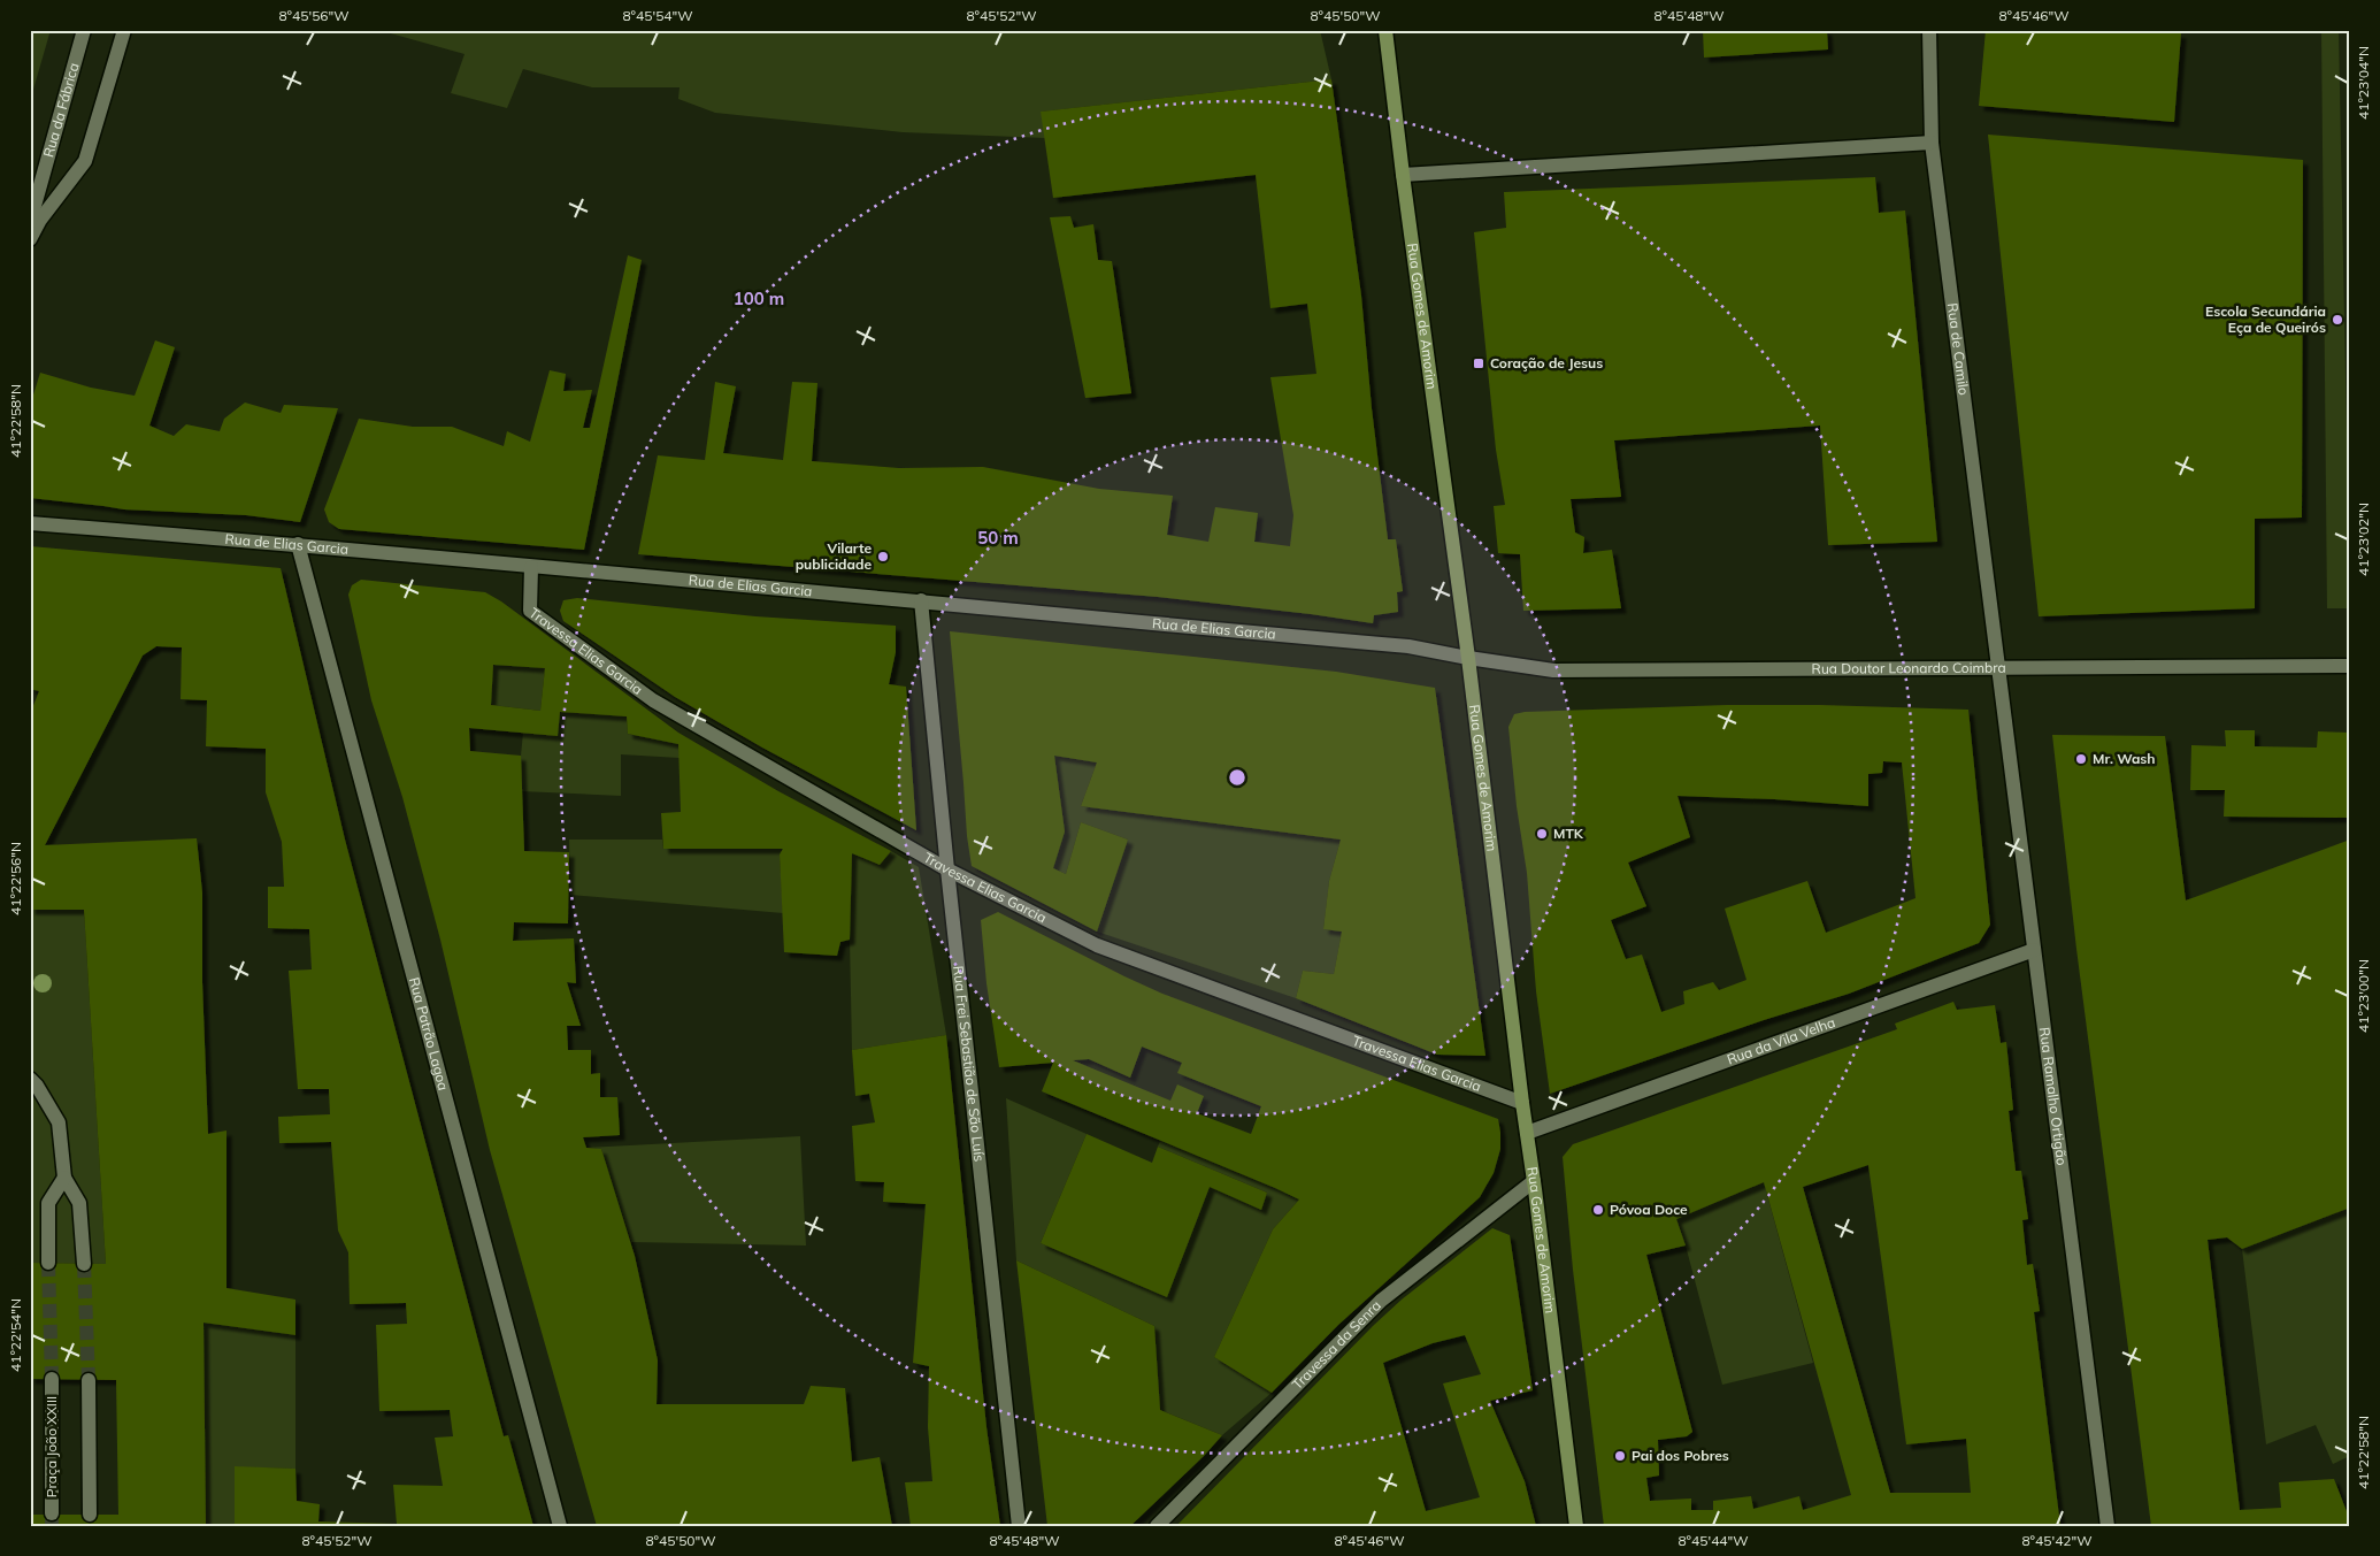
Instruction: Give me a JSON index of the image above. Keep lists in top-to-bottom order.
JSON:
{
  "streets": {
    "main road": ["Rua Gomes de Amorim"],
    "street": [
      "Rua da Fábrica",
      "Rua de Camilo",
      "Rua de Elias Garcia",
      "Travessa Elias Garcia",
      "Rua Doutor Leonardo Coimbra",
      "Rua Patrão Lagoa",
      "Rua da Vila Velha",
      "Rua Frei Sebastião de São Luís",
      "Rua Ramalho Ortigão",
      "Travessa da Senra",
      "Praça João XXIII"
    ]
  },
  "crossings": [
    ["Rua Gomes de Amorim", "Rua de Elias Garcia"],
    ["Rua Gomes de Amorim", "Travessa Elias Garcia"],
    ["Rua Gomes de Amorim", "Rua Doutor Leonardo Coimbra"],
    ["Rua Gomes de Amorim", "Rua da Vila Velha"],
    ["Rua Gomes de Amorim", "Travessa da Senra"],
    ["Rua de Camilo", "Rua Doutor Leonardo Coimbra"],
    ["Rua de Camilo", "Rua Ramalho Ortigão"],
    ["Rua de Elias Garcia", "Travessa Elias Garcia"],
    ["Rua de Elias Garcia", "Rua Doutor Leonardo Coimbra"],
    ["Rua de Elias Garcia", "Rua Patrão Lagoa"],
    ["Rua de Elias Garcia", "Rua Frei Sebastião de São Luís"],
    ["Travessa Elias Garcia", "Rua Frei Sebastião de São Luís"],
    ["Rua Doutor Leonardo Coimbra", "Rua Ramalho Ortigão"],
    ["Rua da Vila Velha", "Rua Ramalho Ortigão"]
  ],
  "places": {
    "other": [
      "Escola Secundária Eça de Queirós",
      "Vilarte publicidade",
      "Mr. Wash",
      "MTK",
      "Póvoa Doce",
      "Pai dos Pobres"
    ],
    "transit": ["Coração de Jesus"]
  },
  "coordinates": [
    "8°45'56\"W",
    "8°45'54\"W",
    "8°45'52\"W",
    "8°45'50\"W",
    "8°45'48\"W",
    "8°45'46\"W",
    "41°23'04\"N",
    "41°22'58\"N",
    "41°23'02\"N",
    "41°22'56\"N",
    "41°23'00\"N",
    "41°22'54\"N",
    "8°45'44\"W",
    "8°45'42\"W"
  ],
  "rings": ["100 m", "50 m"]
}
